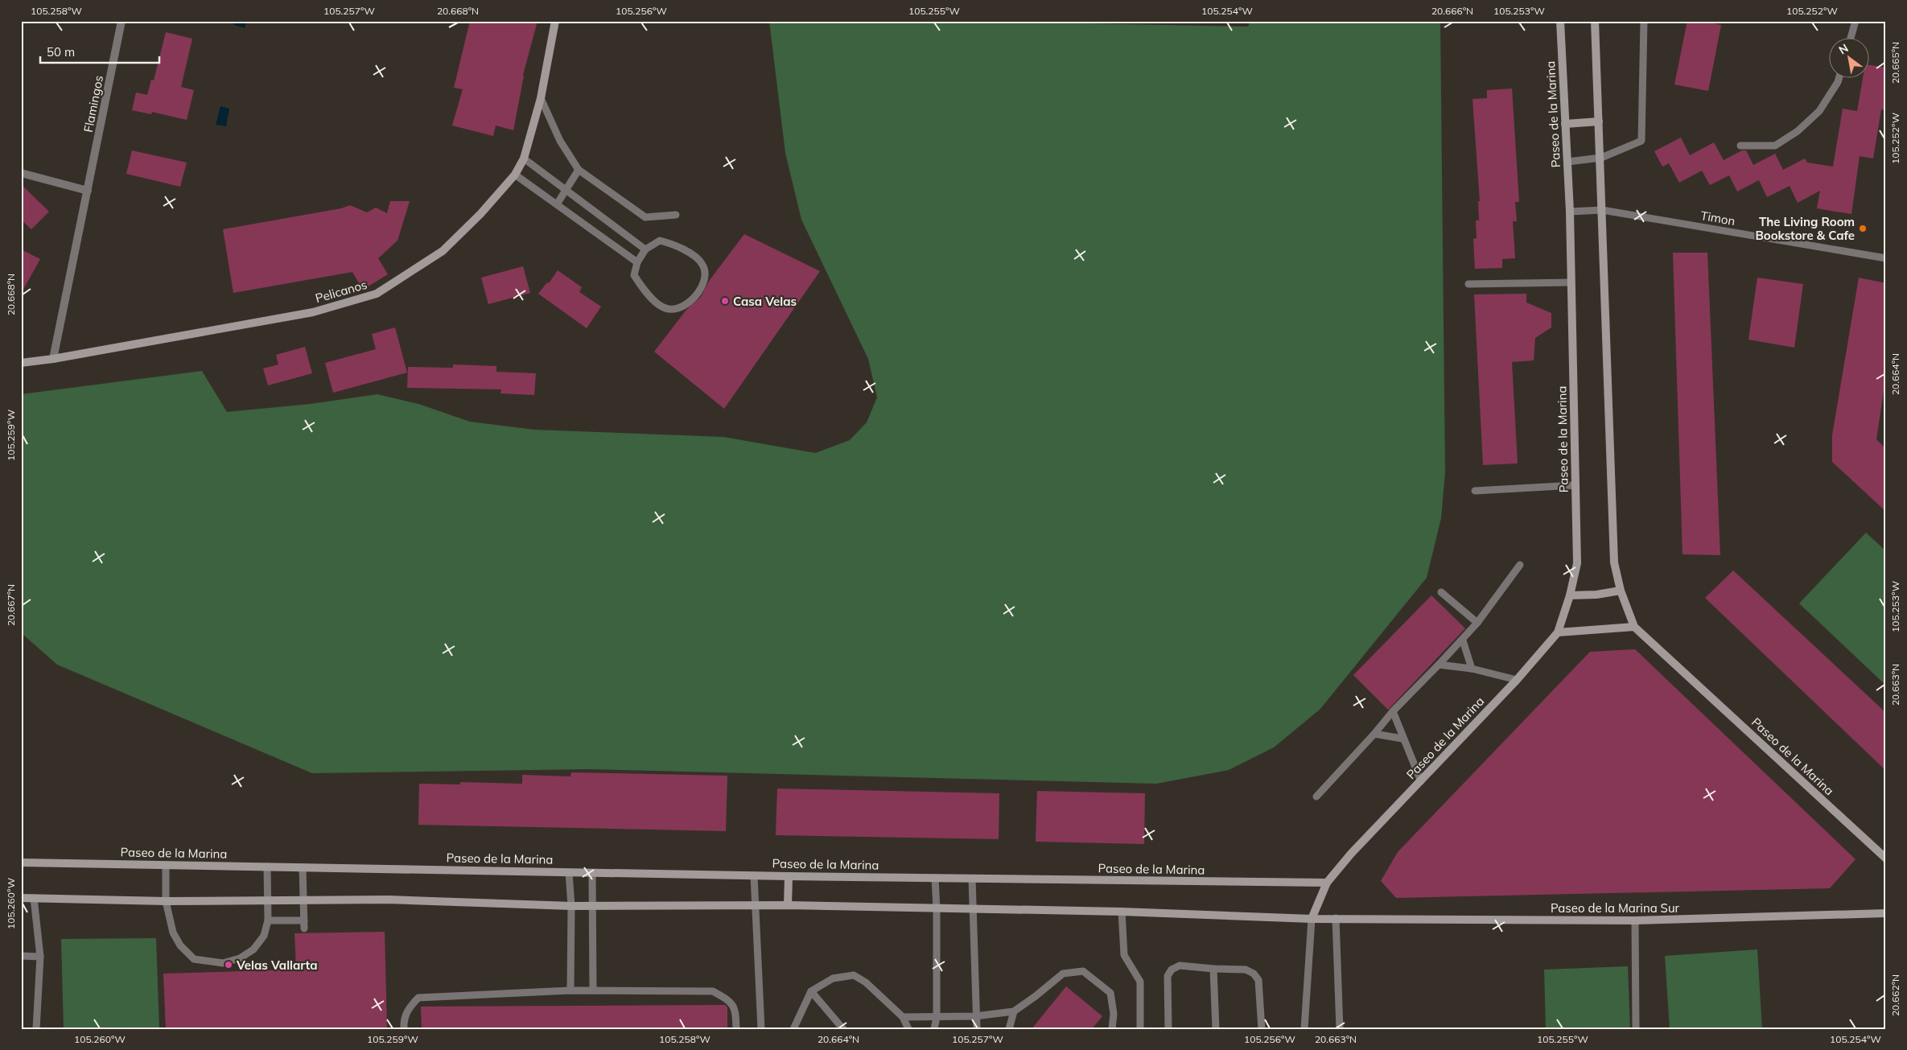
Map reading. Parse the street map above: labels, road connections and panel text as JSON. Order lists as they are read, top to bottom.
{
  "streets": {
    "street": [
      "Flamingos",
      "Paseo de la Marina",
      "Pelicanos",
      "Paseo de la Marina Sur"
    ],
    "lane": ["Timon"]
  },
  "crossings": [
    ["Flamingos", "Pelicanos"],
    ["Paseo de la Marina", "Timon"]
  ],
  "places": ["The Living Room Bookstore & Cafe", "Casa Velas", "Velas Vallarta"],
  "scale_bar": "50 m",
  "north": "top left",
  "coordinates": [
    "105.258°W",
    "105.257°W",
    "20.668°N",
    "105.256°W",
    "105.255°W",
    "105.254°W",
    "20.666°N",
    "105.253°W",
    "105.252°W",
    "20.665°N",
    "20.664°N",
    "105.259°W",
    "20.667°N",
    "20.663°N",
    "105.260°W",
    "20.662°N"
  ]
}
